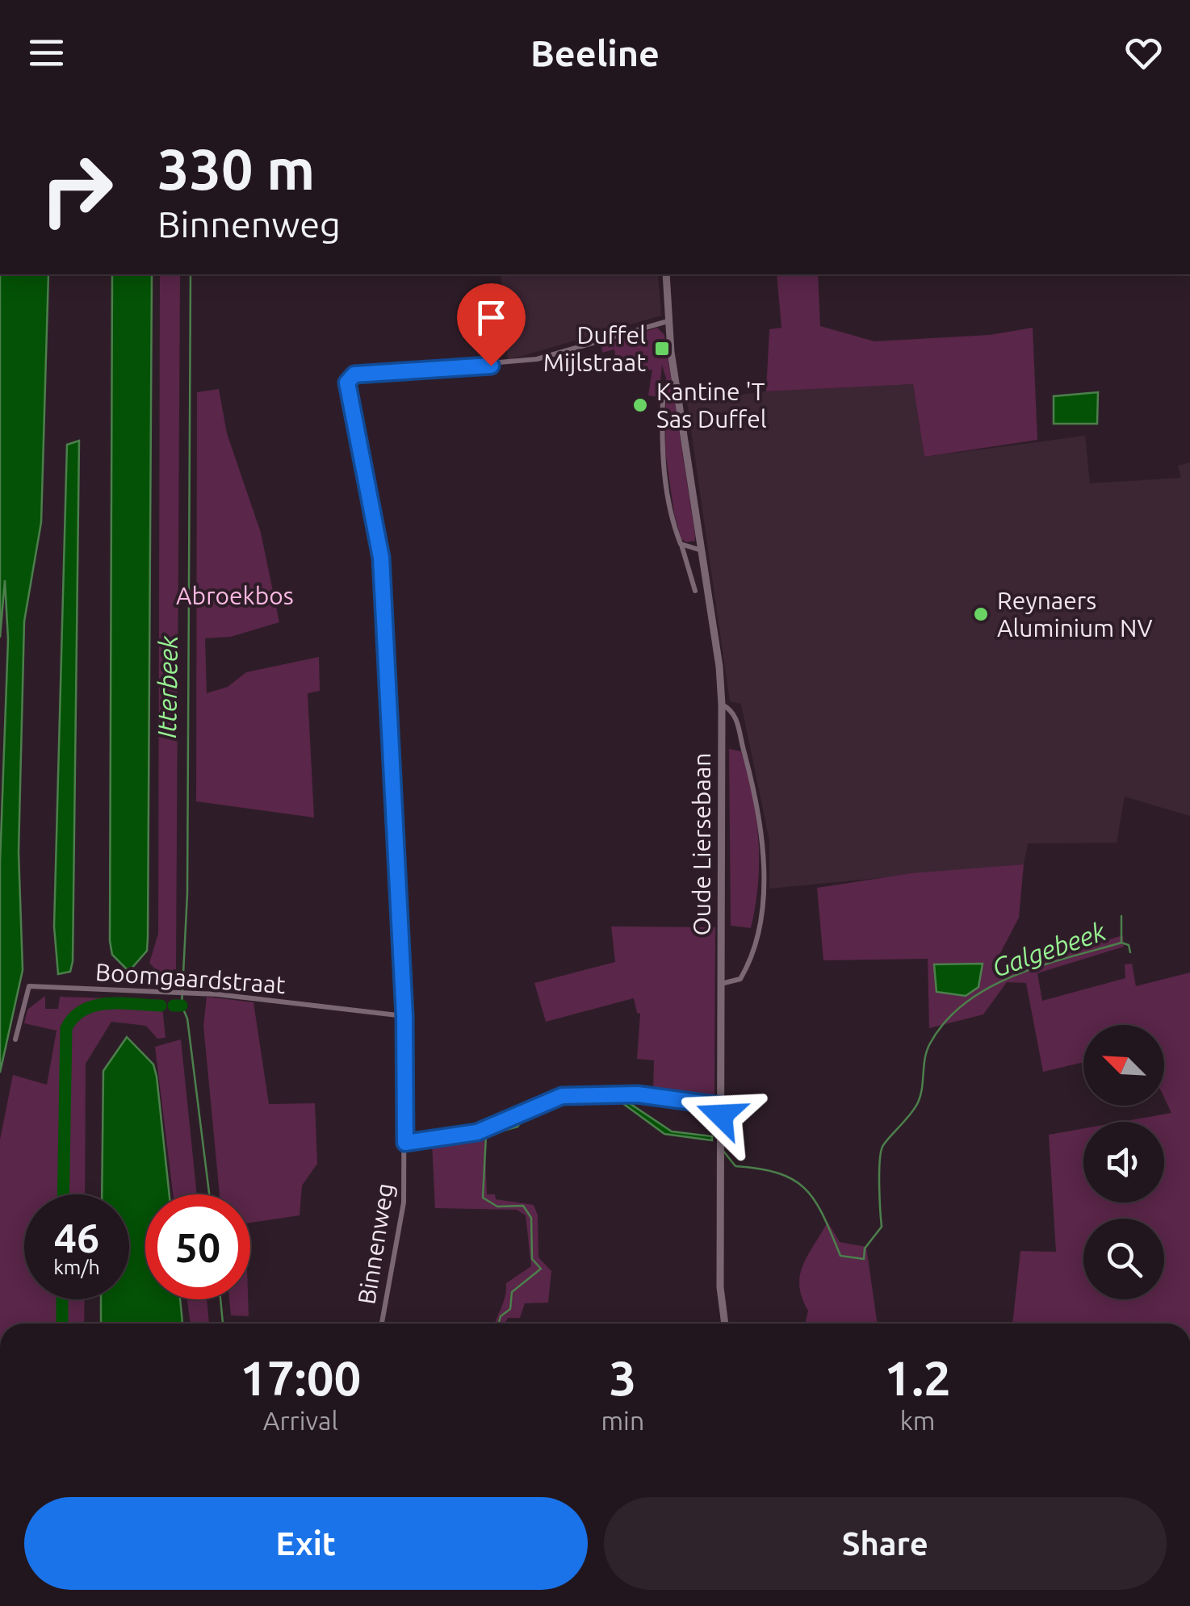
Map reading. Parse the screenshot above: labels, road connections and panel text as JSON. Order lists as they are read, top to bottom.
{
  "streets": {
    "main road": ["Oude Liersebaan"],
    "street": ["Boomgaardstraat", "Binnenweg"]
  },
  "crossings": [
    ["Oude Liersebaan", "Binnenweg"],
    ["Boomgaardstraat", "Binnenweg"]
  ],
  "water": ["Itterbeek", "Galgebeek"],
  "parks": ["Abroekbos"],
  "places": {
    "transit": ["Duffel Mijlstraat"],
    "other": ["Kantine 'T Sas Duffel", "Reynaers Aluminium NV"]
  },
  "north": "top left",
  "page": {
    "header": "Beeline",
    "turn": ["330 m", "Binnenweg"],
    "speed": "46 km/h",
    "limit": "50",
    "eta": [
      "17:00",
      "Arrival",
      "3",
      "min",
      "1.2",
      "km"
    ],
    "buttons": ["Exit", "Share"]
  }
}
